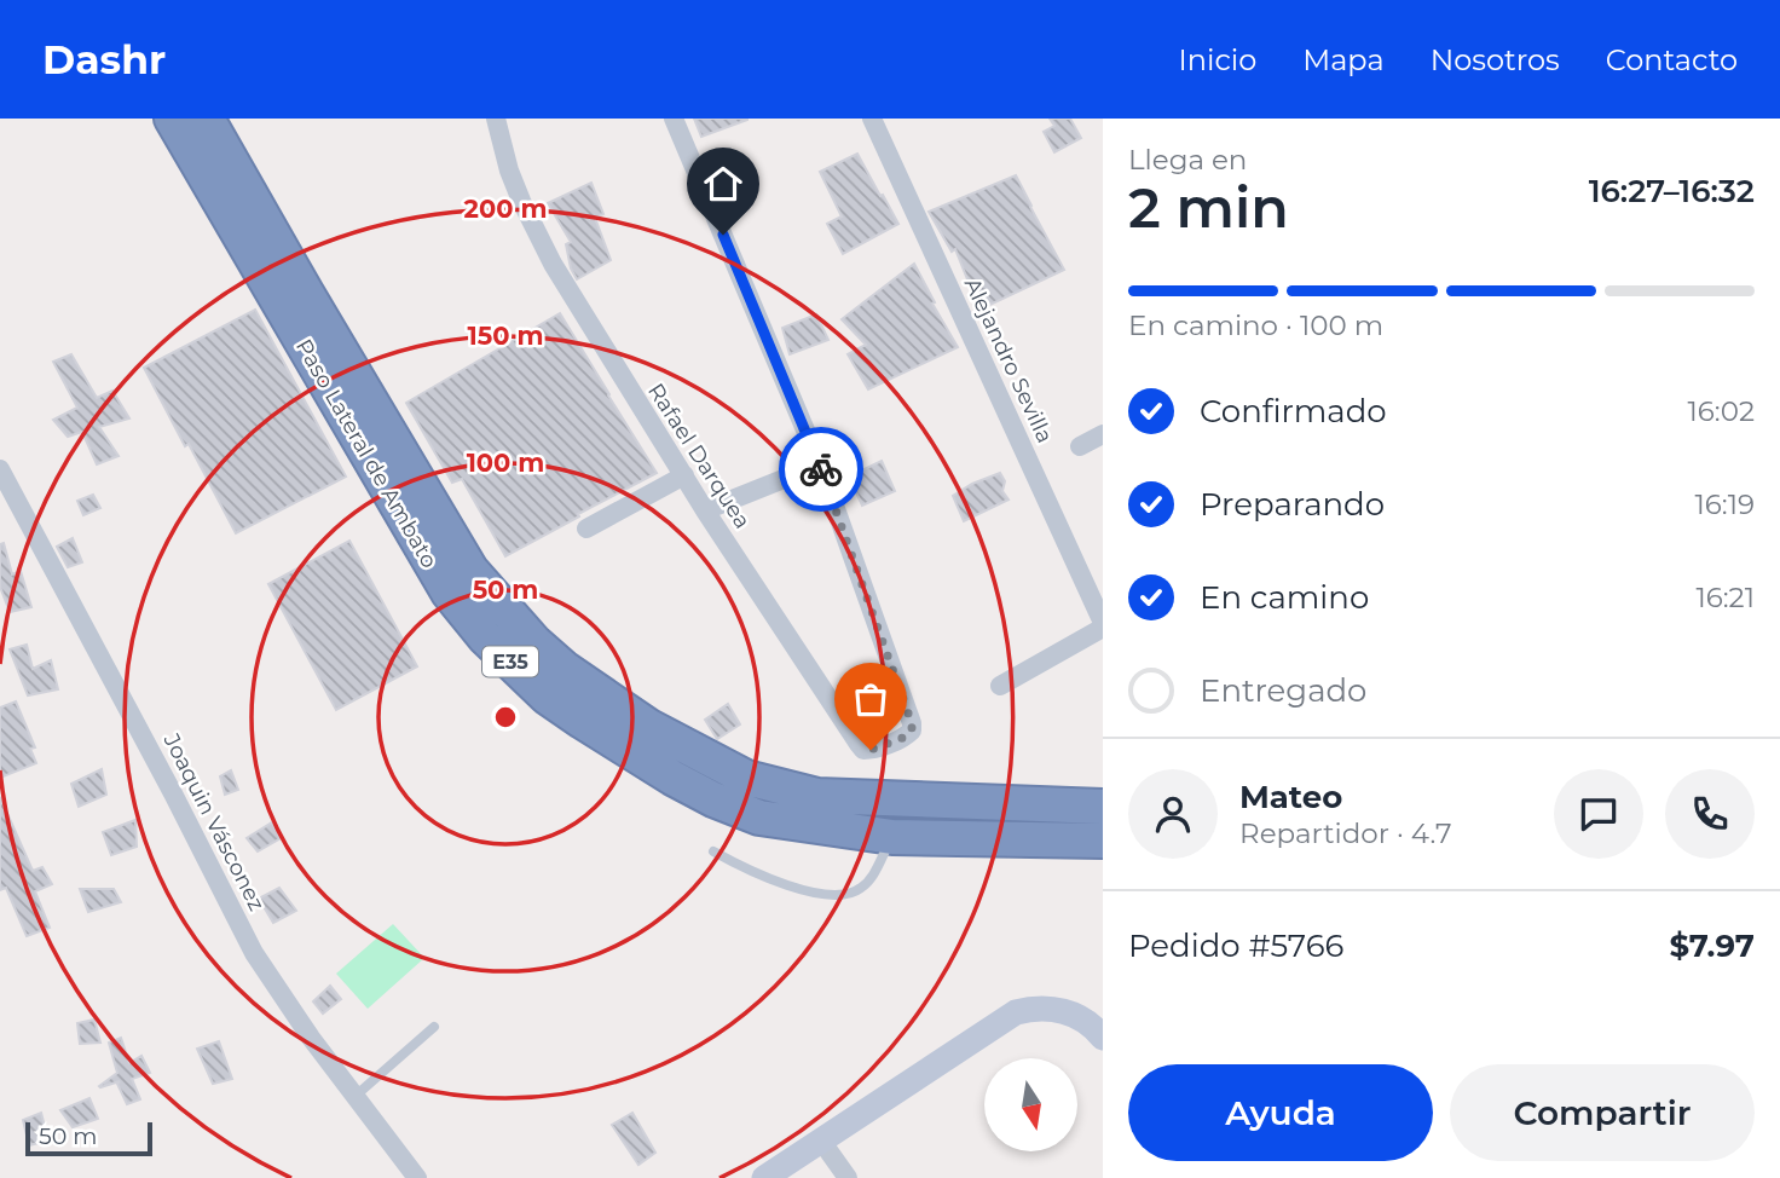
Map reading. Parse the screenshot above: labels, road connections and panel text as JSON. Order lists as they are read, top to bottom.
{
  "streets": {
    "highway": ["Paso Lateral de Ambato", "E35"],
    "street": ["Alejandro Sevilla", "Rafael Darquea", "Joaquin Vásconez"]
  },
  "scale_bar": "50 m",
  "north": "bottom",
  "page": {
    "header": "Dashr",
    "nav": [
      "Inicio",
      "Mapa",
      "Nosotros",
      "Contacto"
    ],
    "heading": ["2 min", "Llega en", "16:27–16:32"],
    "panel": [
      "Mateo",
      "Repartidor · 4.7",
      "Pedido #5766",
      "$7.97"
    ],
    "bar": "En camino · 100 m",
    "list": [
      ["Confirmado", "16:02"],
      ["Preparando", "16:19"],
      ["En camino", "16:21"],
      "Entregado"
    ],
    "buttons": ["Ayuda", "Compartir"],
    "scale": "50 m"
  },
  "rings": [
    "200 m",
    "150 m",
    "100 m",
    "50 m"
  ]
}
